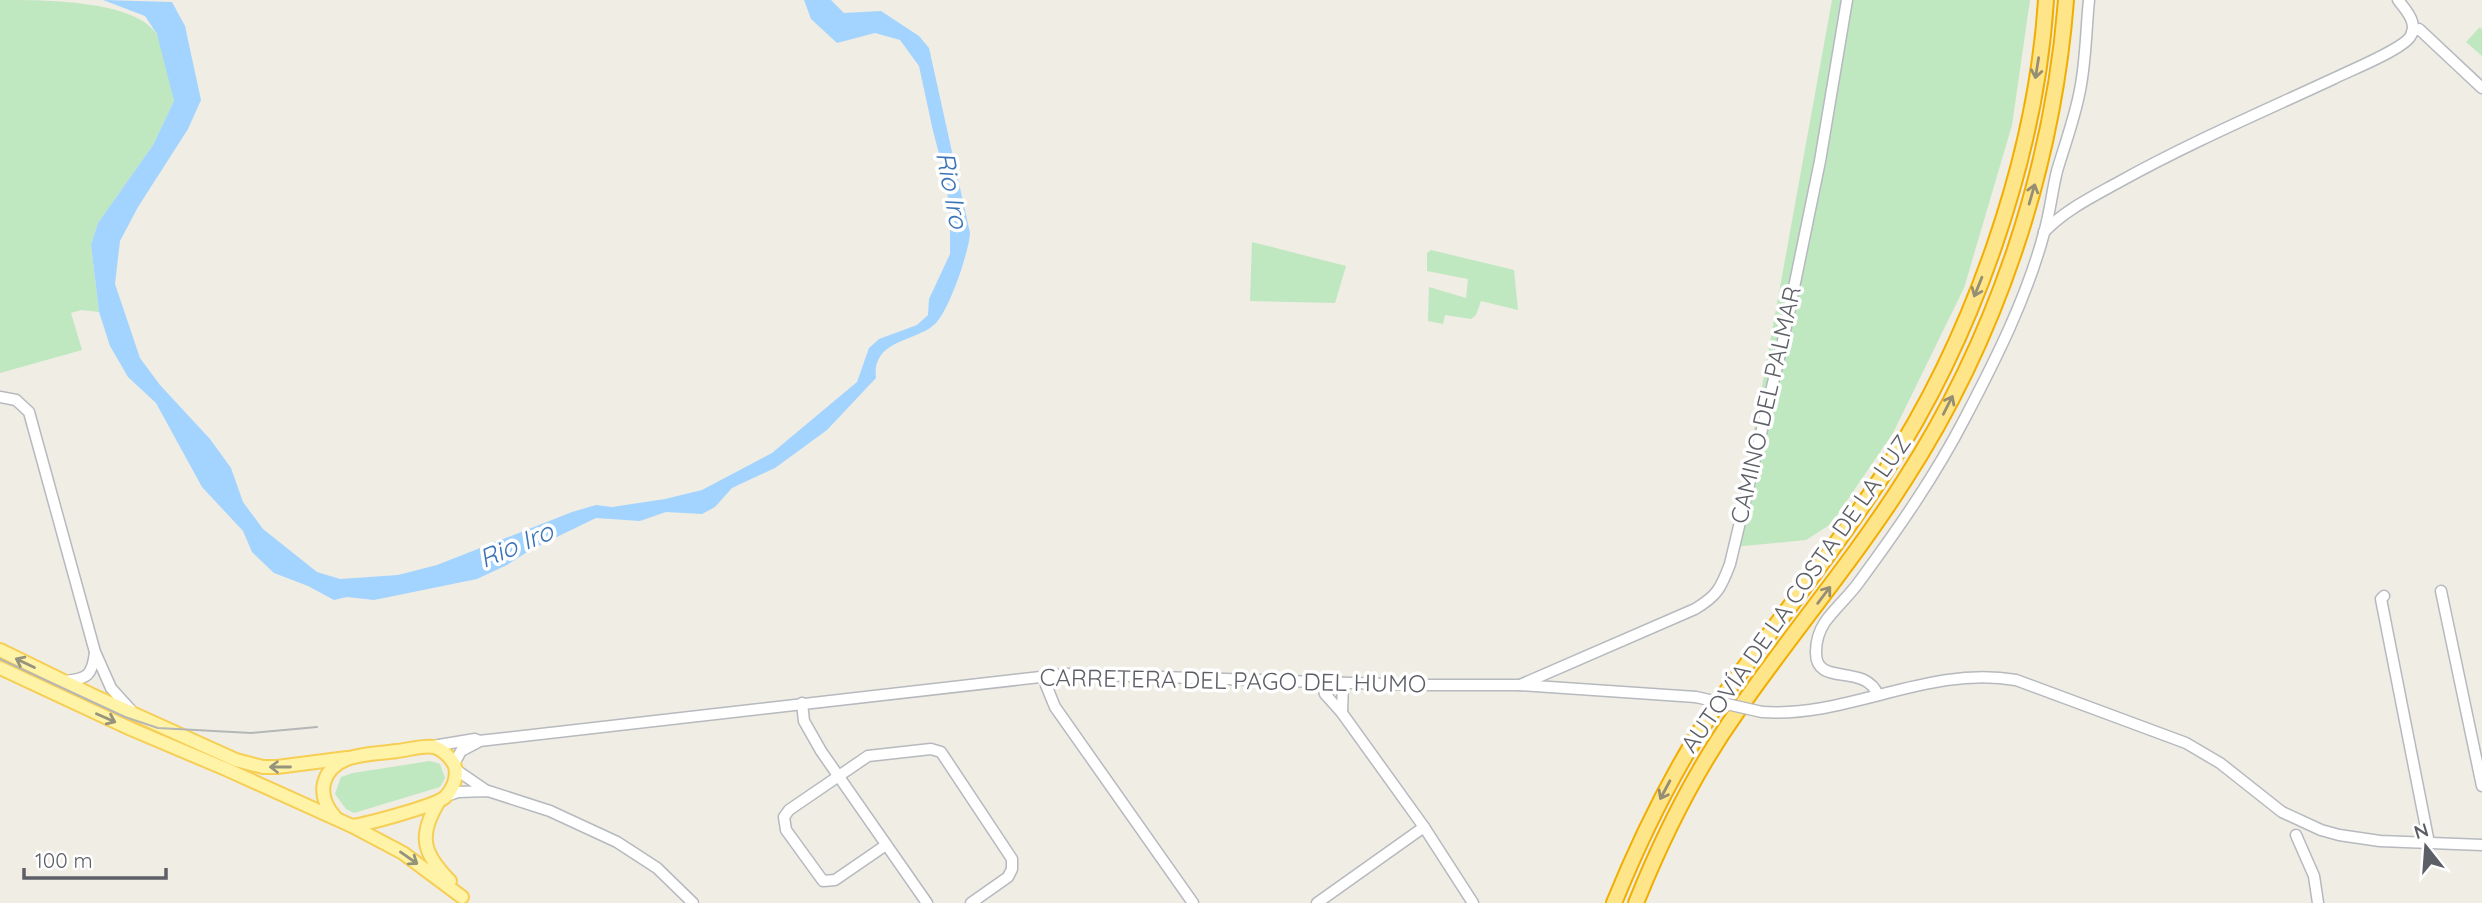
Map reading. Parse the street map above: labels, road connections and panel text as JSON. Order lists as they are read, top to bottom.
{
  "streets": {
    "highway": ["AUTOVÍA DE LA COSTA DE LA LUZ"],
    "street": ["CAMINO DEL PALMAR", "CARRETERA DEL PAGO DEL HUMO"]
  },
  "crossings": [
    ["CAMINO DEL PALMAR", "CARRETERA DEL PAGO DEL HUMO"]
  ],
  "water": ["Rio Iro"],
  "scale_bar": "100 m",
  "north": "top"
}
